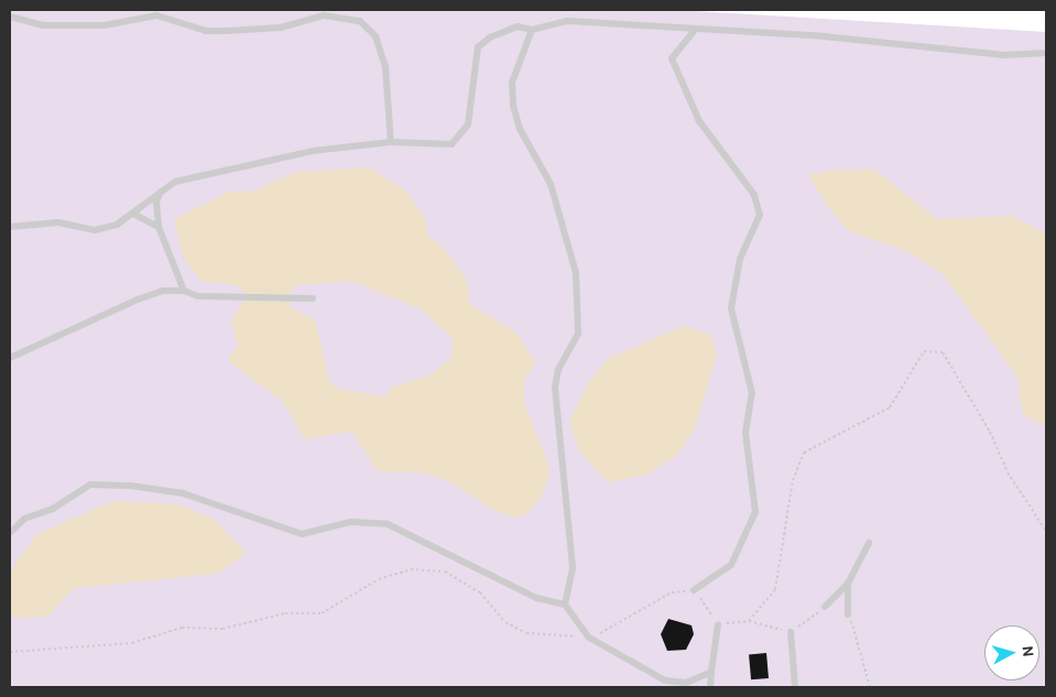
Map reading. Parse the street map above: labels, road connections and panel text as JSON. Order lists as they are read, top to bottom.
{
  "north": "right"
}
